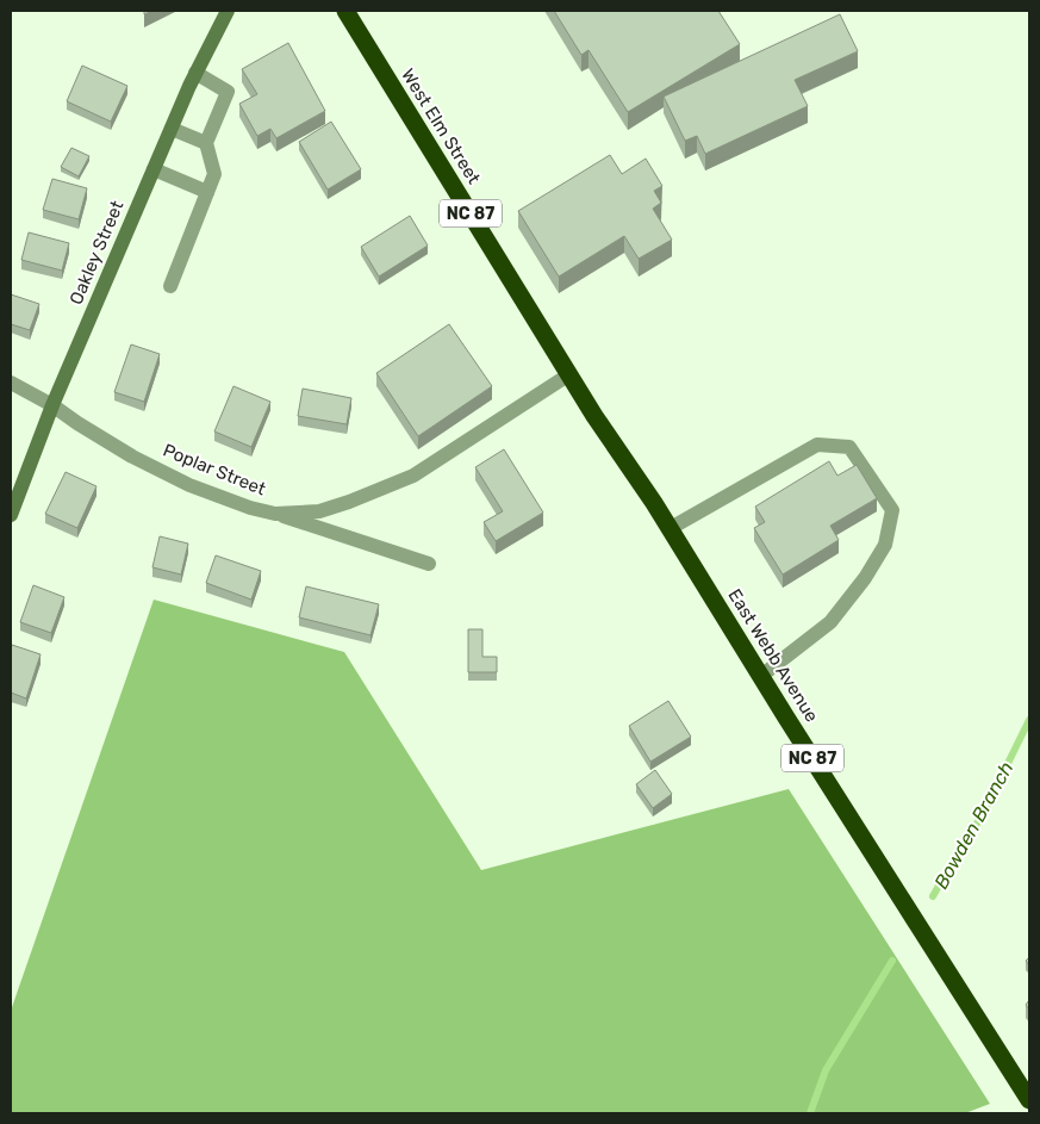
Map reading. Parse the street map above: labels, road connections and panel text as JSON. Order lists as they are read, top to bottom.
{
  "streets": {
    "highway": ["West Elm Street", "NC 87", "East Webb Avenue"],
    "street": ["Oakley Street", "Poplar Street"]
  },
  "crossings": [
    ["West Elm Street", "Poplar Street"],
    ["West Elm Street", "East Webb Avenue"],
    ["Oakley Street", "Poplar Street"]
  ],
  "water": ["Bowden Branch"]
}
